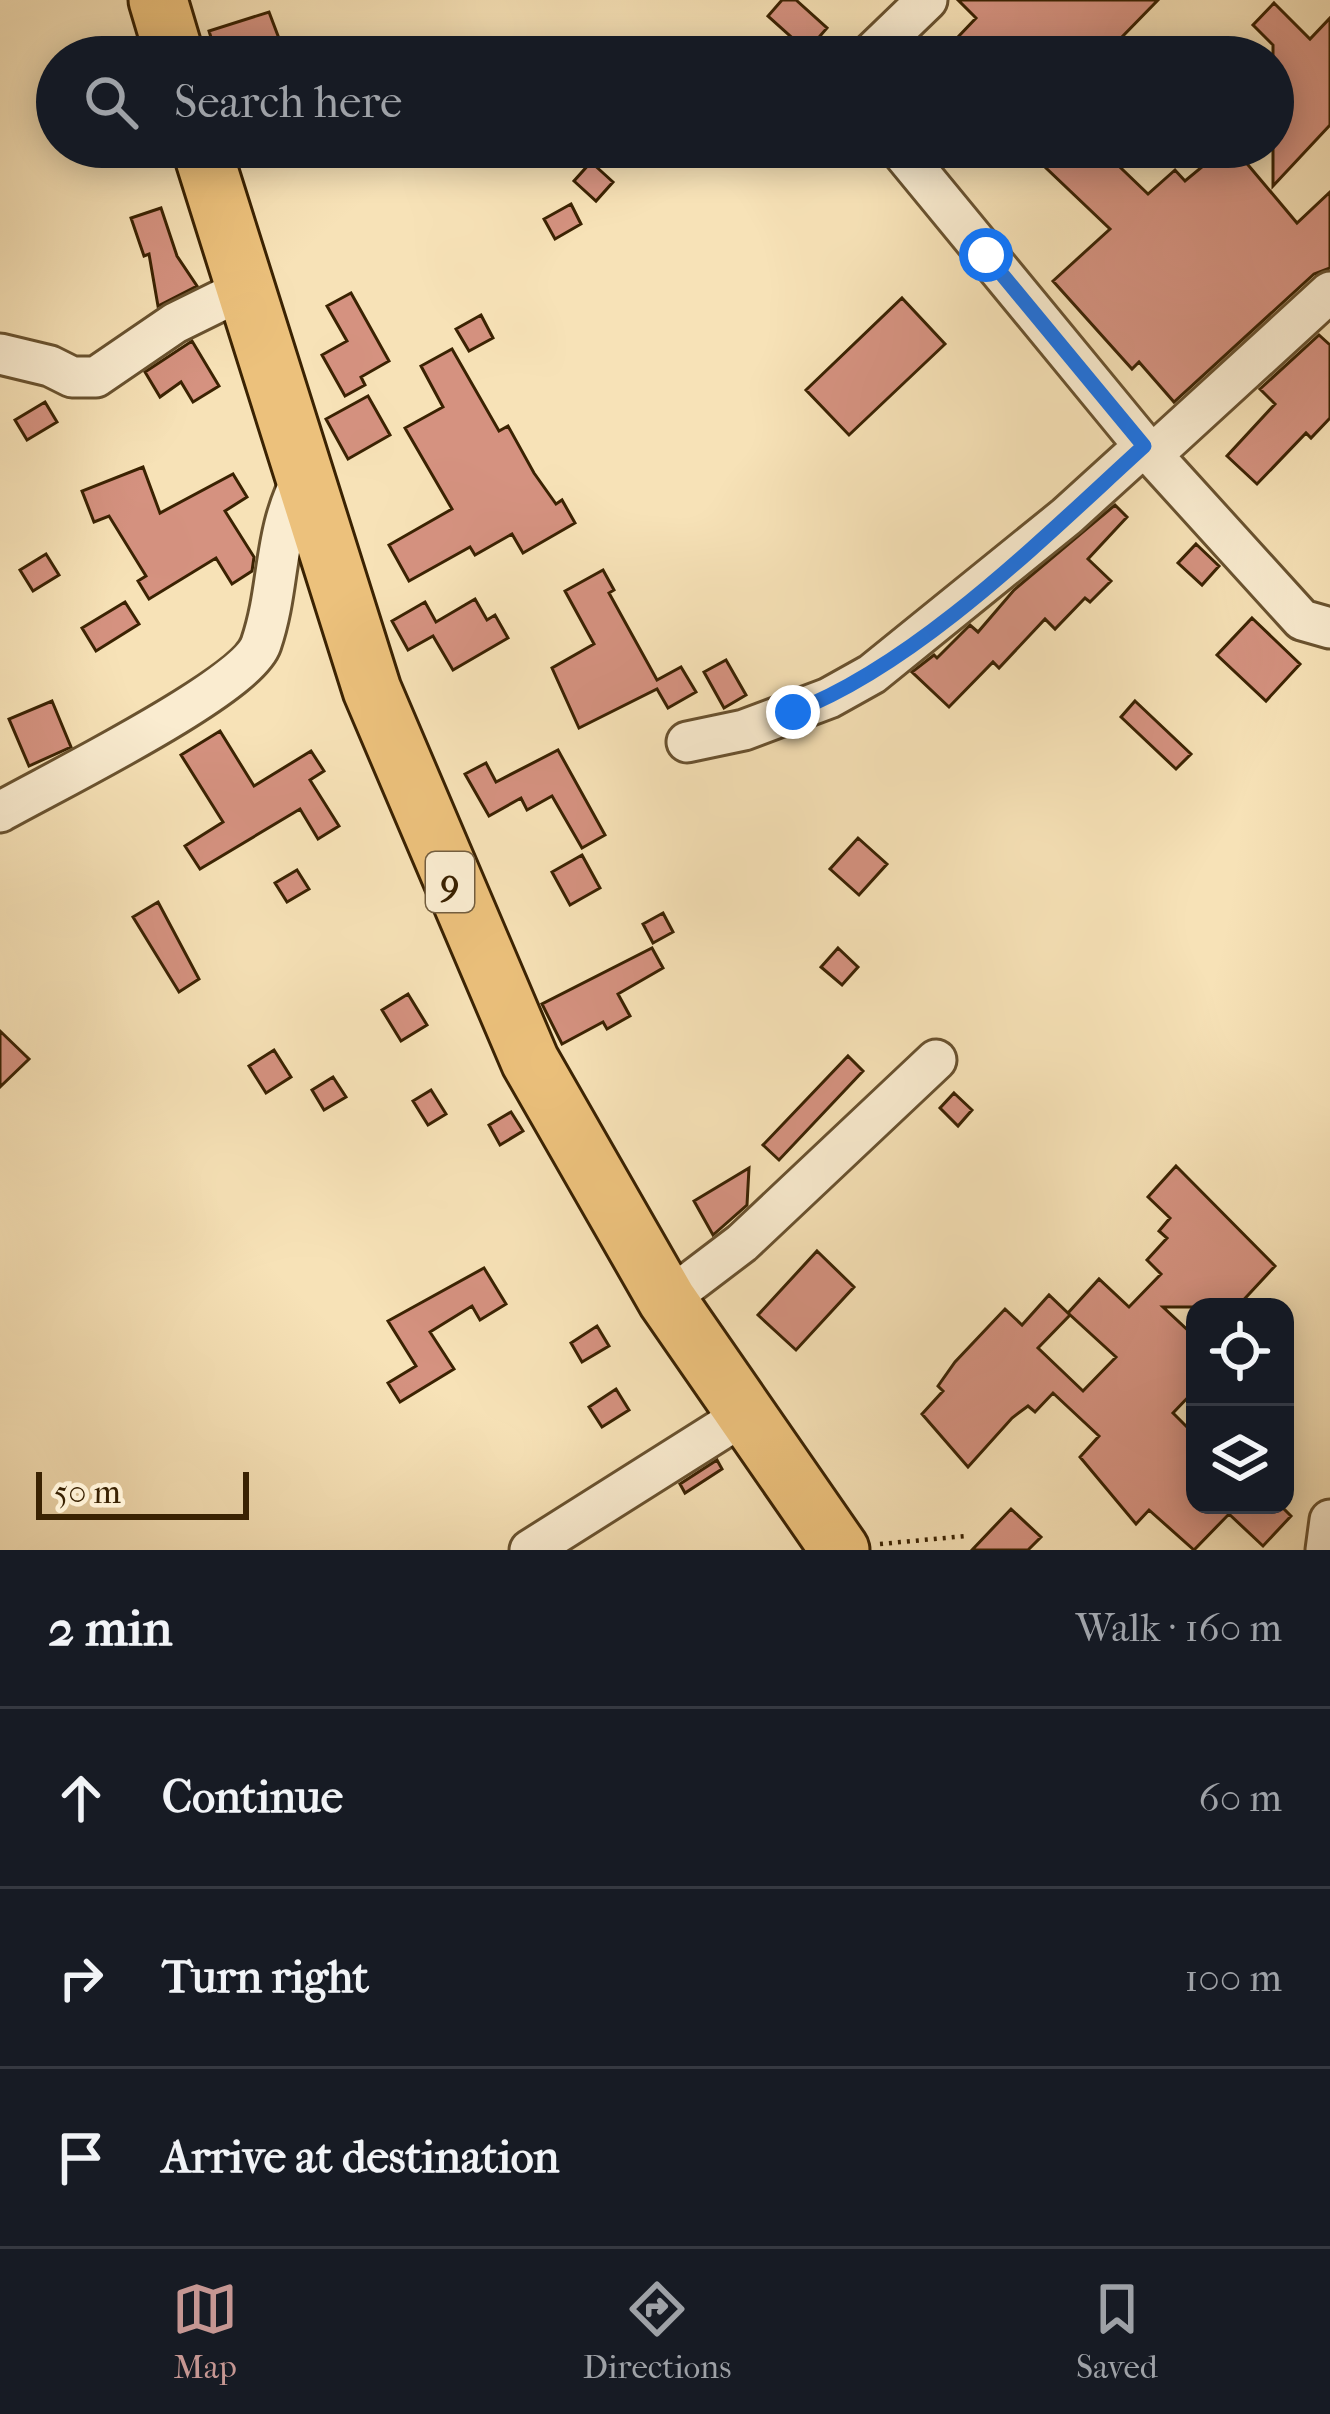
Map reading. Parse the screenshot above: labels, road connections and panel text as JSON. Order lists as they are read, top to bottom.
{
  "streets": {
    "highway": ["9"]
  },
  "scale_bar": "50 m",
  "page": {
    "search": "Search here",
    "scale": "50 m",
    "heading": ["2 min", "Walk · 160 m"],
    "list": [
      ["Continue", "60 m"],
      ["Turn right", "100 m"],
      "Arrive at destination"
    ],
    "nav": ["Map", "Directions", "Saved"]
  }
}
